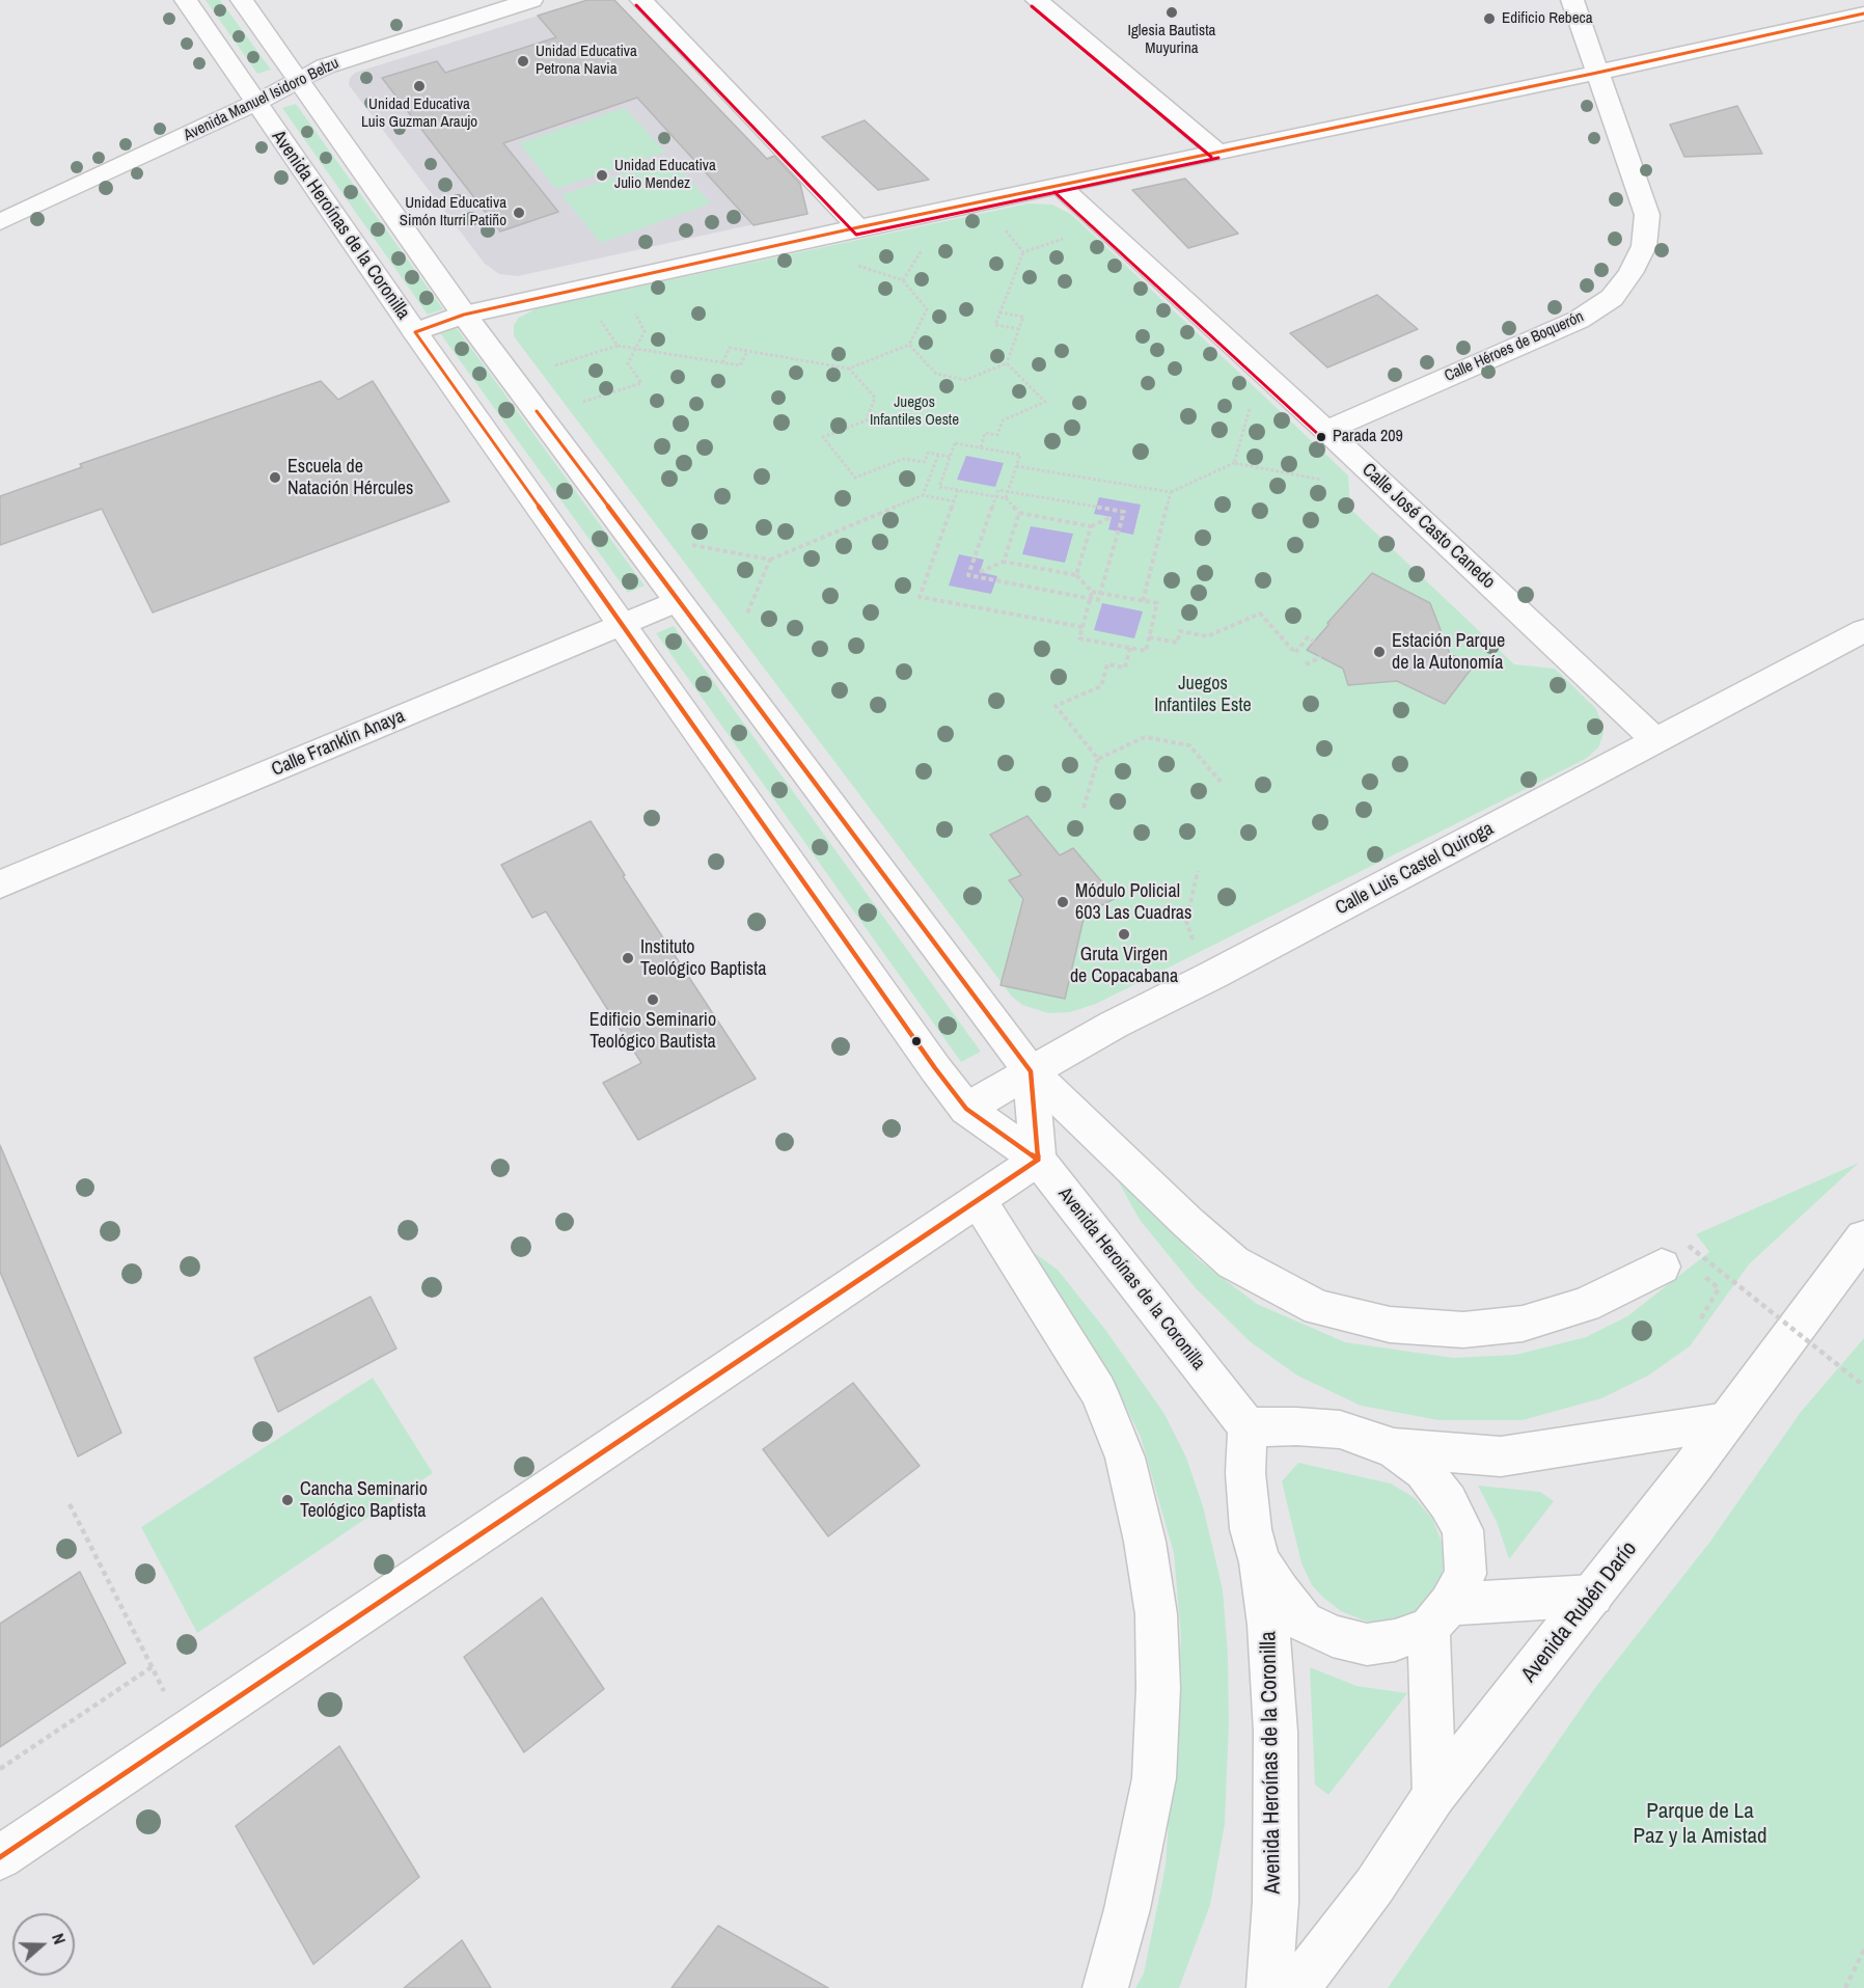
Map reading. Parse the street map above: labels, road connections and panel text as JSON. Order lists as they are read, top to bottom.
{
  "streets": {
    "main road": [
      "Avenida Manuel Isidoro Belzu",
      "Avenida Heroínas de la Coronilla",
      "Calle Héroes de Boquerón",
      "Calle José Casto Canedo",
      "Calle Franklin Anaya",
      "Calle Luis Castel Quiroga",
      "Avenida Rubén Darío"
    ]
  },
  "crossings": [
    ["Avenida Manuel Isidoro Belzu", "Avenida Heroínas de la Coronilla"],
    ["Avenida Heroínas de la Coronilla", "Calle Franklin Anaya"],
    ["Avenida Heroínas de la Coronilla", "Calle Luis Castel Quiroga"],
    ["Calle Héroes de Boquerón", "Calle José Casto Canedo"],
    ["Calle José Casto Canedo", "Calle Luis Castel Quiroga"]
  ],
  "parks": ["Juegos Infantiles Oeste", "Juegos Infantiles Este", "Parque de La Paz y la Amistad"],
  "places": [
    "Iglesia Bautista Muyurina",
    "Edificio Rebeca",
    "Unidad Educativa Petrona Navia",
    "Unidad Educativa Luis Guzman Araujo",
    "Unidad Educativa Julio Mendez",
    "Unidad Educativa Simón Iturri Patiño",
    "Parada 209",
    "Escuela de Natación Hércules",
    "Estación Parque de la Autonomía",
    "Módulo Policial 603 Las Cuadras",
    "Gruta Virgen de Copacabana",
    "Instituto Teológico Baptista",
    "Edificio Seminario Teológico Bautista",
    "Cancha Seminario Teológico Baptista"
  ],
  "north": "right"
}
